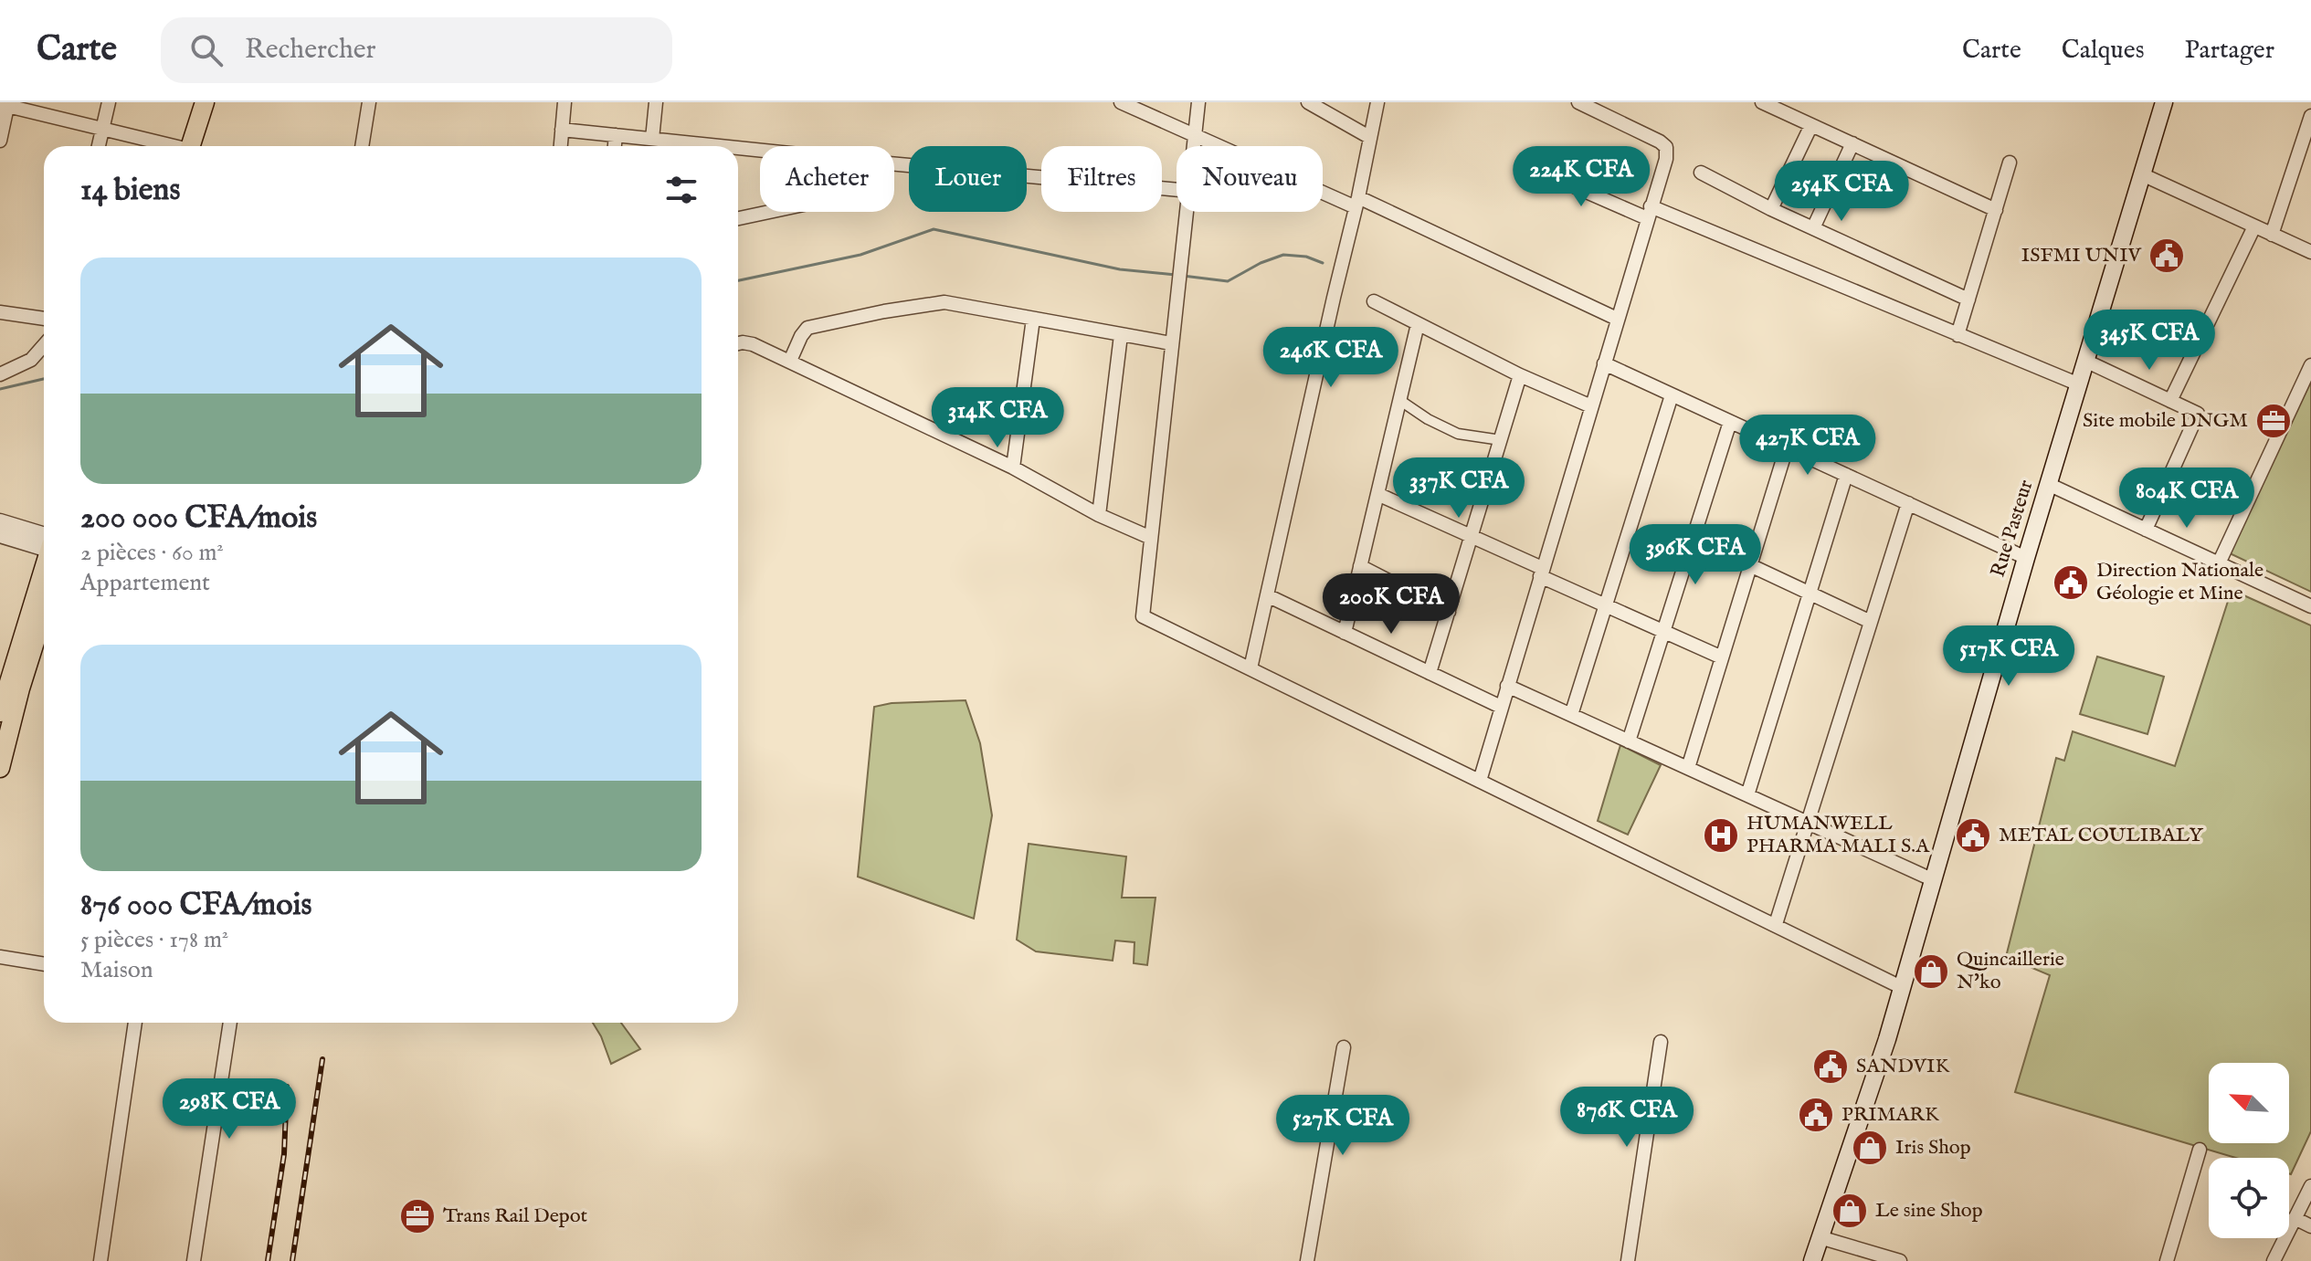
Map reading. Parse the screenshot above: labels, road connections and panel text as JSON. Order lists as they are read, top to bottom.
{
  "streets": {
    "main road": ["Rue Pasteur"]
  },
  "places": {
    "public building": [
      "ISFMI UNIV",
      "Direction Nationale Géologie et Mine",
      "METAL COULIBALY",
      "SANDVIK",
      "PRIMARK"
    ],
    "office": ["Site mobile DNGM", "Trans Rail Depot"],
    "hospital": ["HUMANWELL PHARMA MALI S.A"],
    "shop": ["Quincaillerie N'ko", "Iris Shop", "Le sine Shop"]
  },
  "north": "top left",
  "page": {
    "header": "Carte",
    "search": "Rechercher",
    "nav": ["Carte", "Calques", "Partager"],
    "price": [
      "224K CFA",
      "254K CFA",
      "345K CFA",
      "246K CFA",
      "314K CFA",
      "427K CFA",
      "337K CFA",
      "804K CFA",
      "396K CFA",
      "200K CFA",
      "517K CFA",
      "298K CFA",
      "876K CFA",
      "527K CFA"
    ],
    "chip": [
      "Acheter",
      "Louer",
      "Filtres",
      "Nouveau"
    ],
    "heading": "14 biens",
    "list": [
      {
        "name": "200 000 CFA/mois",
        "note": "2 pièces · 60 m² · Appartement"
      },
      {
        "name": "876 000 CFA/mois",
        "note": "5 pièces · 178 m² · Maison"
      }
    ]
  }
}
